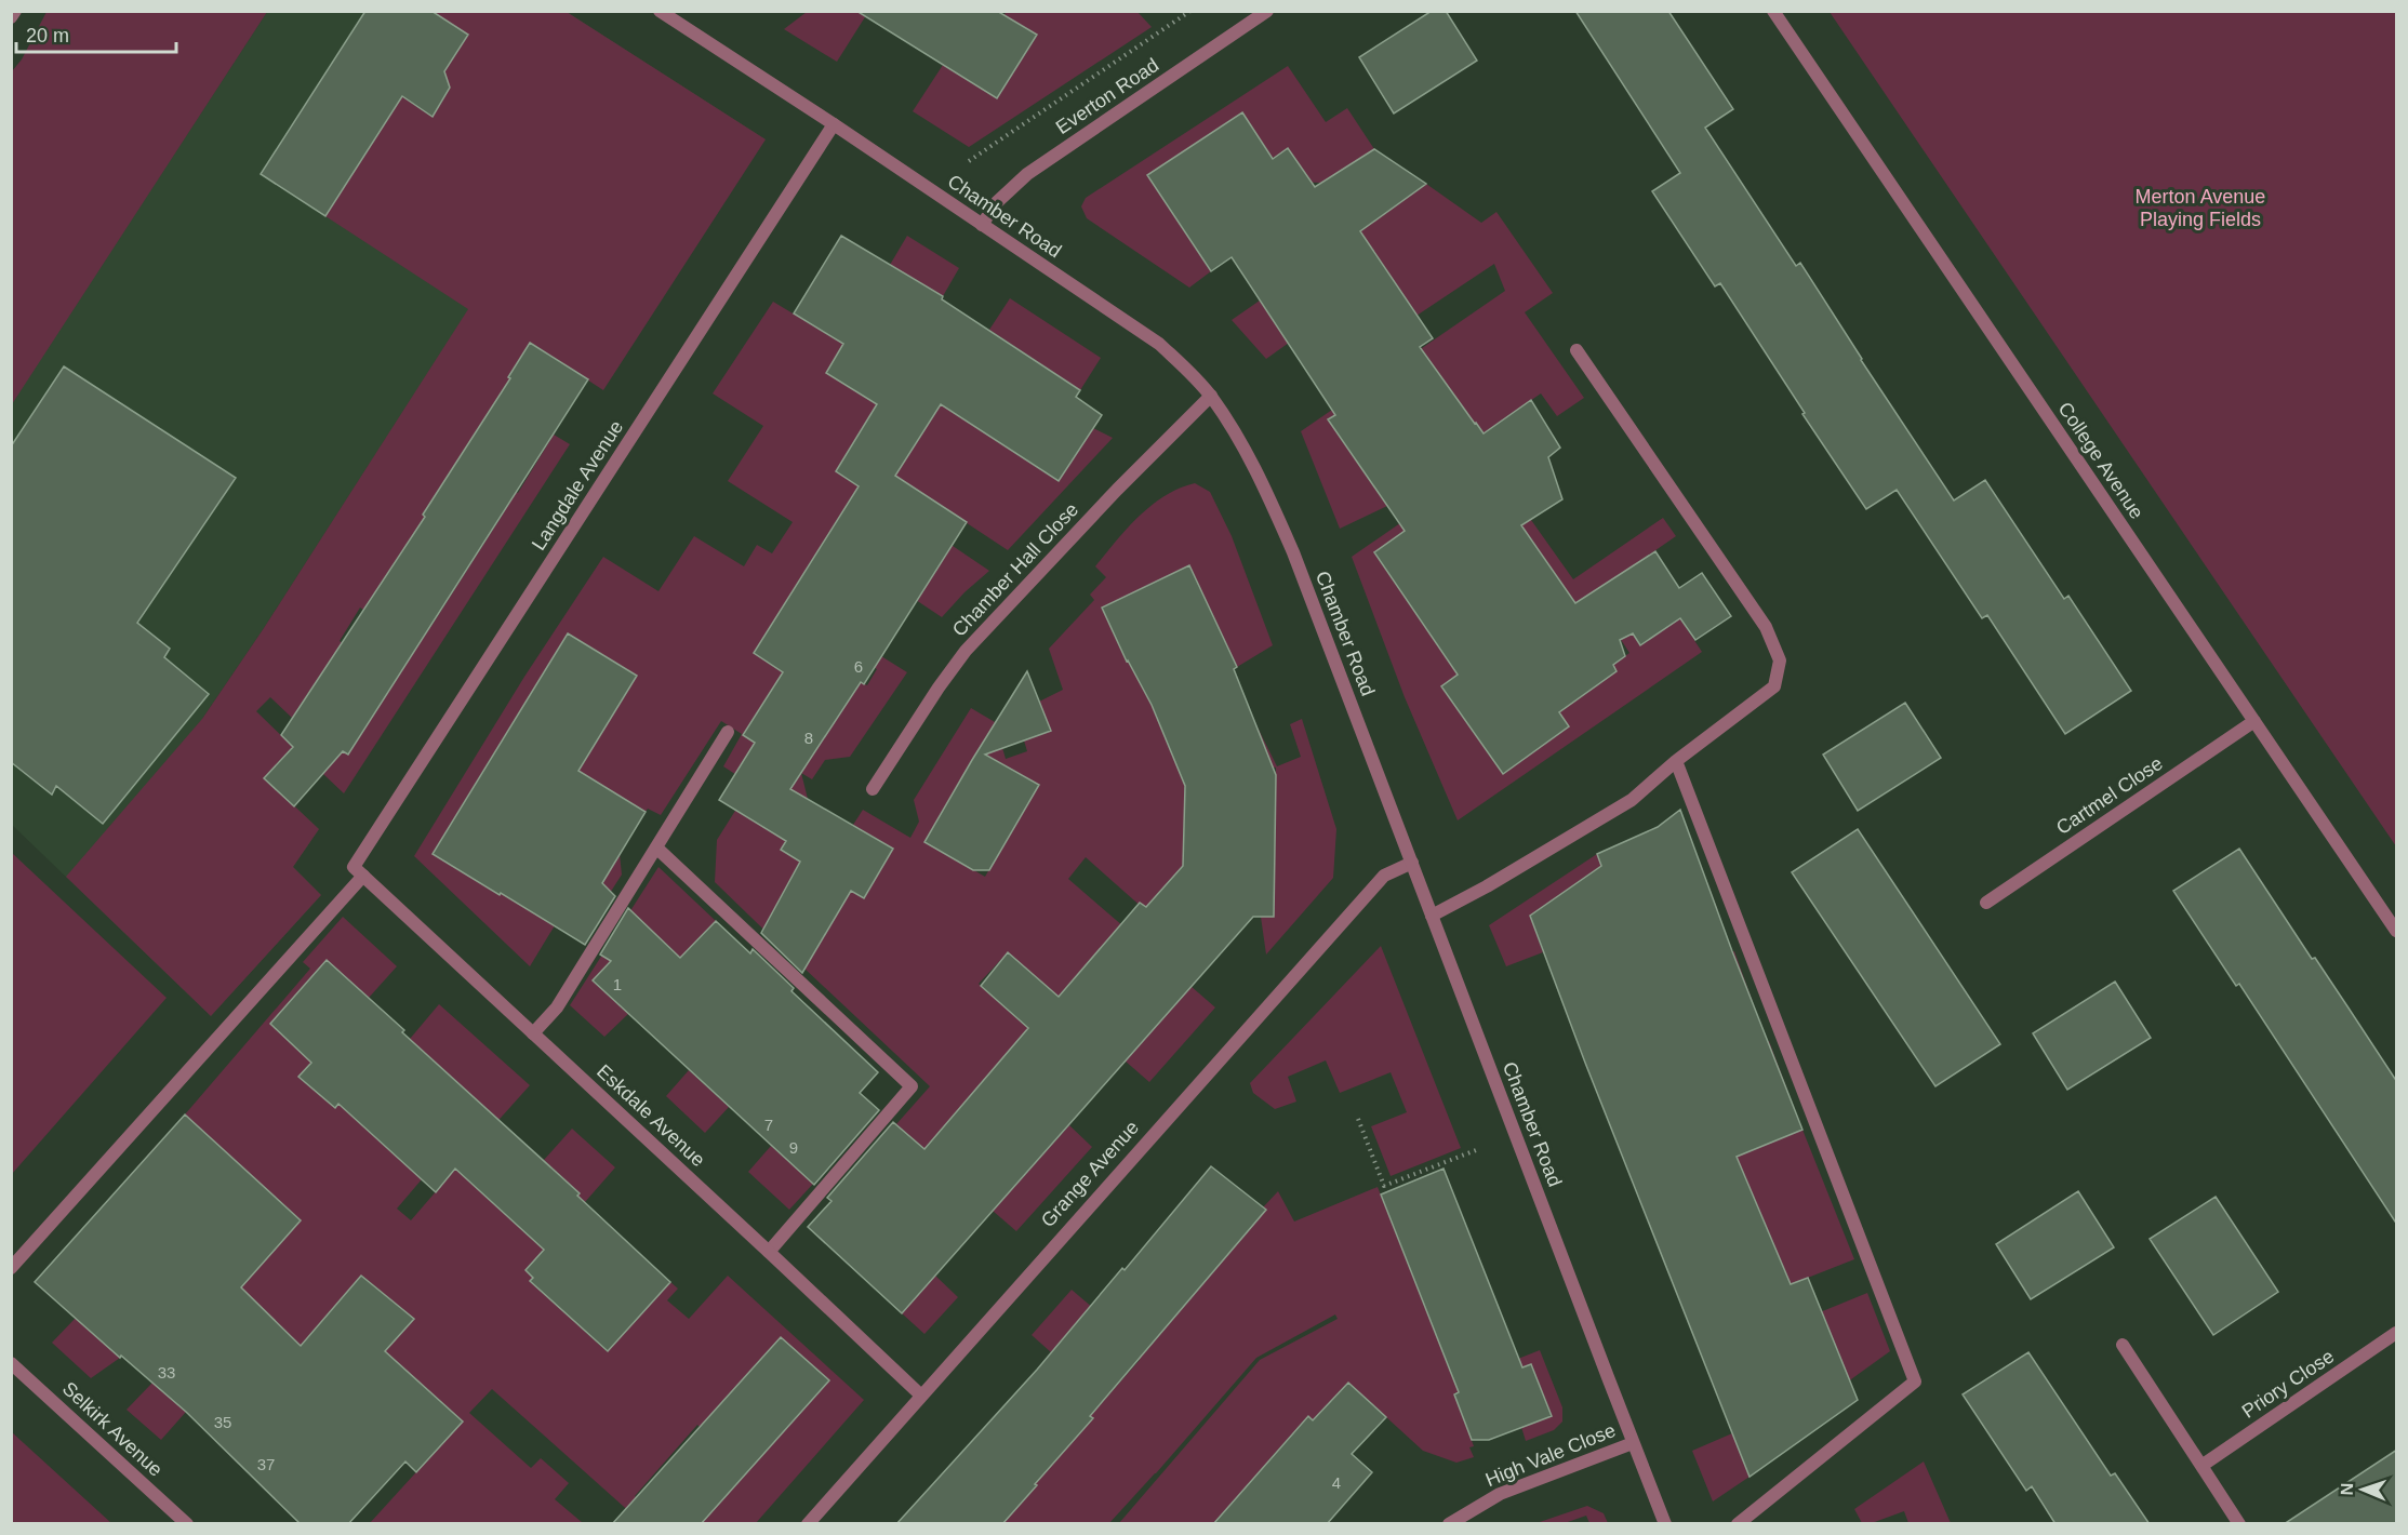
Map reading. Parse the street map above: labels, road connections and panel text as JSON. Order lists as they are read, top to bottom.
{
  "streets": {
    "street": [
      "Everton Road",
      "Chamber Road",
      "College Avenue",
      "Langdale Avenue",
      "Chamber Hall Close",
      "Cartmel Close",
      "Eskdale Avenue",
      "Grange Avenue",
      "Priory Close",
      "Selkirk Avenue",
      "High Vale Close"
    ]
  },
  "crossings": [
    ["Everton Road", "Chamber Road"],
    ["Chamber Road", "Langdale Avenue"],
    ["Chamber Road", "Chamber Hall Close"],
    ["Chamber Road", "Grange Avenue"],
    ["Chamber Road", "High Vale Close"],
    ["College Avenue", "Cartmel Close"],
    ["Langdale Avenue", "Eskdale Avenue"],
    ["Eskdale Avenue", "Grange Avenue"]
  ],
  "parks": ["Merton Avenue Playing Fields"],
  "house_numbers": [
    "6",
    "8",
    "1",
    "7",
    "9",
    "33",
    "35",
    "37",
    "4"
  ],
  "scale_bar": "20 m",
  "north": "left"
}
